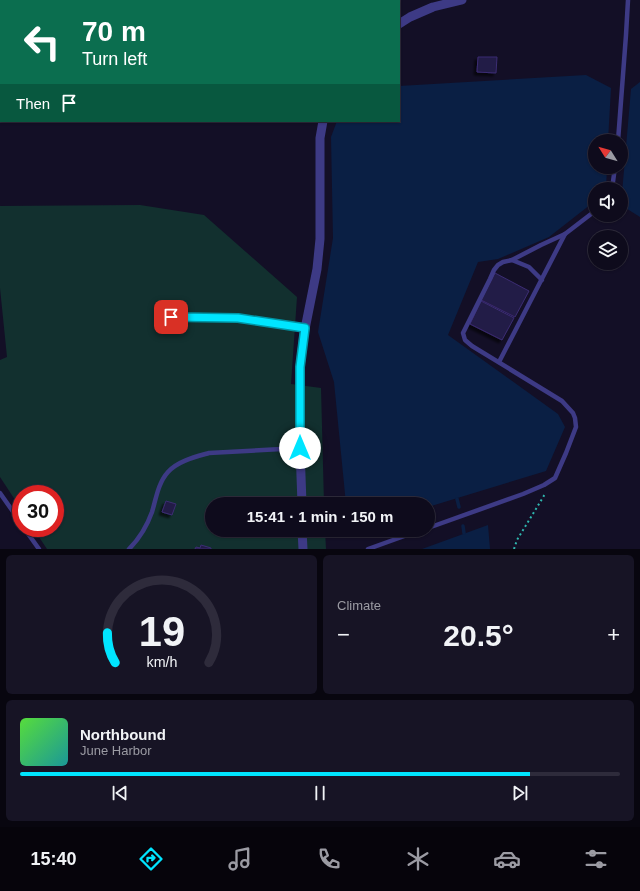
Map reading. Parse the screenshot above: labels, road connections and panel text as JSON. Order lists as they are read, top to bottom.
{
  "north": "top left",
  "page": {
    "turn": ["70 m", "Turn left"],
    "then": "Then",
    "limit": "30",
    "trip": "15:41 · 1 min · 150 m",
    "tile": "Climate",
    "heat": ["−", "20.5°", "+"],
    "song": ["Northbound", "June Harbor"],
    "tabs": "15:40",
    "gauge": ["19", "km/h"]
  }
}
